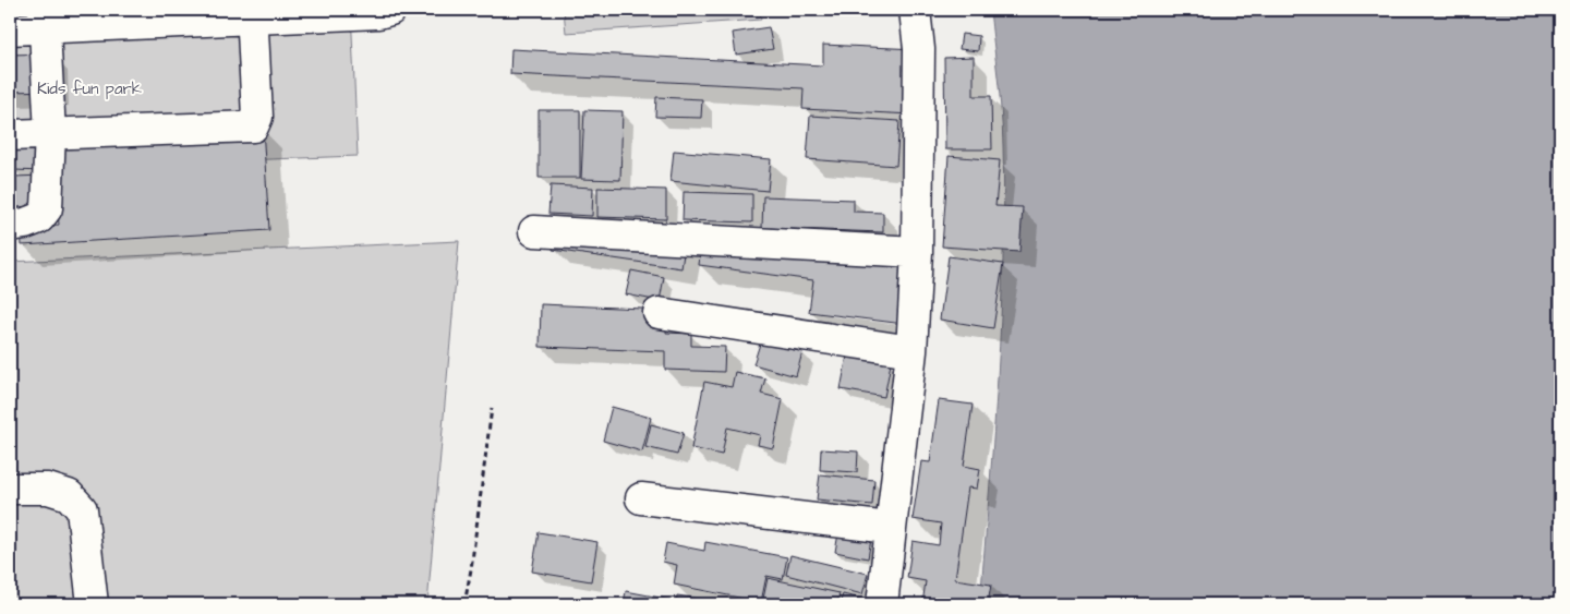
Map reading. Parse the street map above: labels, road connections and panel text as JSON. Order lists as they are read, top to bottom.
{
  "parks": ["Kids fun park"]
}
